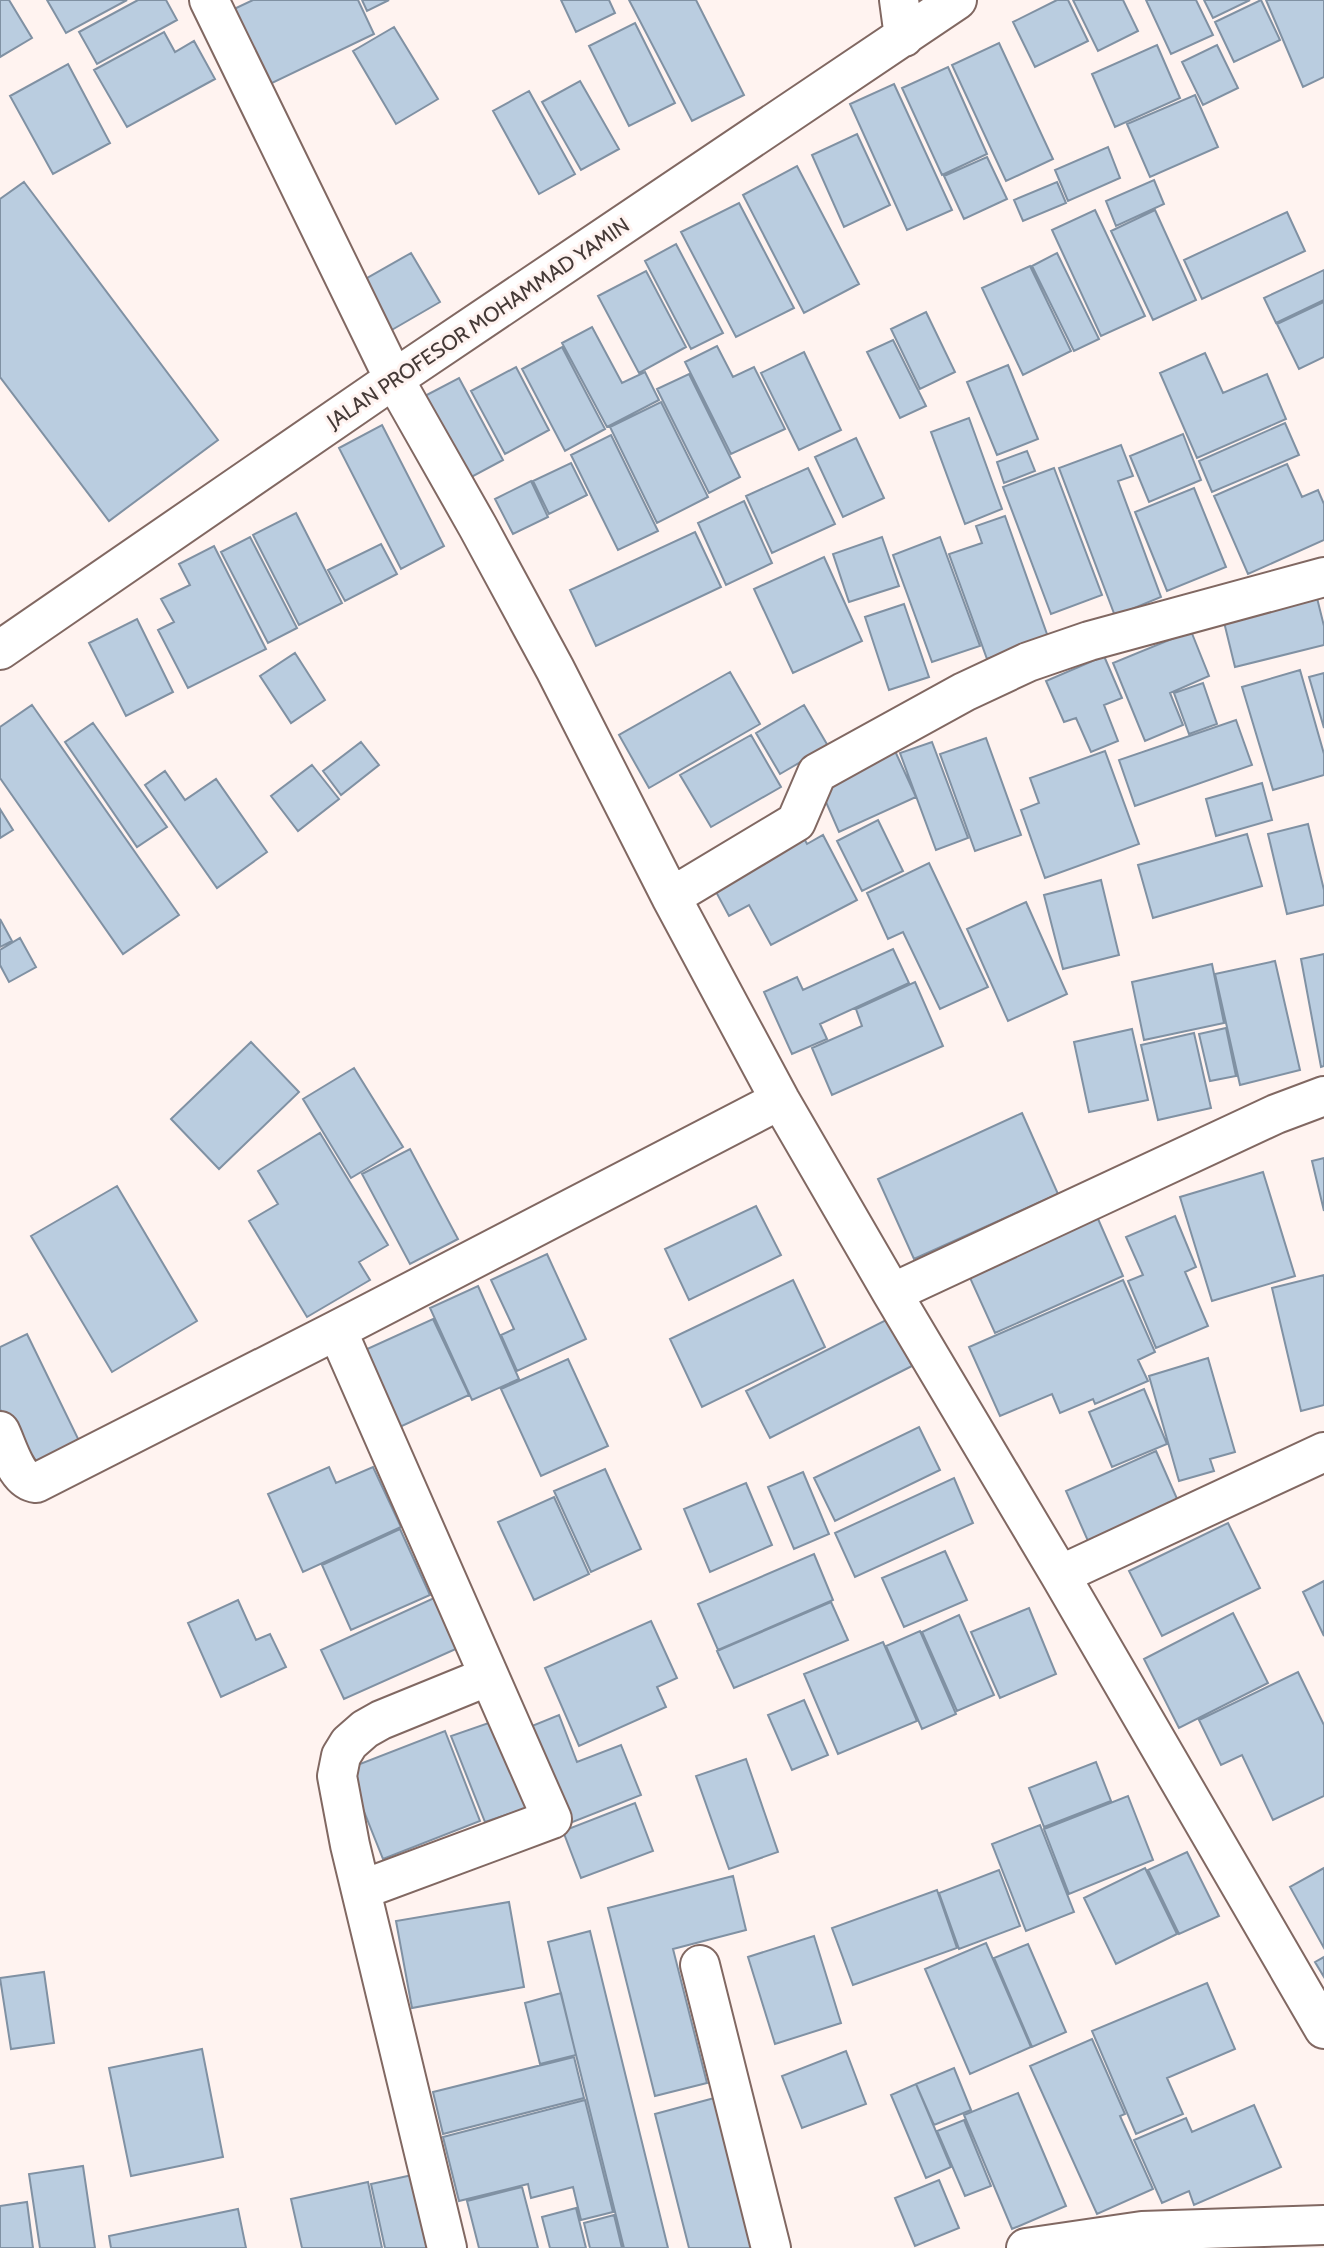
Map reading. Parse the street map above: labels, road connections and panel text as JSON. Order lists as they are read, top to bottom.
{
  "streets": {
    "street": ["JALAN PROFESOR MOHAMMAD YAMIN"]
  }
}
